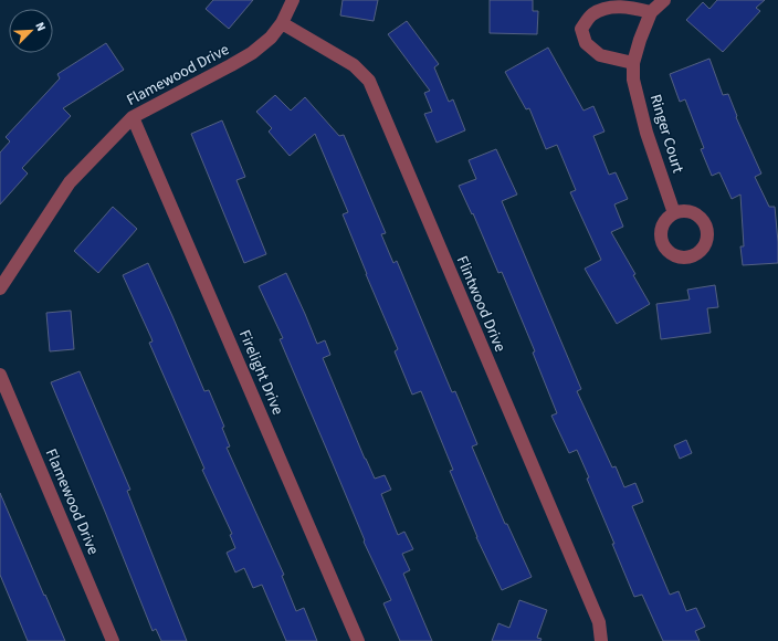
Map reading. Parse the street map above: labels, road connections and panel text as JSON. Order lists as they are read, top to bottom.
{
  "streets": {
    "street": [
      "Flamewood Drive",
      "Ringer Court",
      "Flintwood Drive",
      "Firelight Drive"
    ]
  },
  "crossings": [
    ["Flamewood Drive", "Flintwood Drive"],
    ["Flamewood Drive", "Firelight Drive"]
  ],
  "north": "top right"
}
